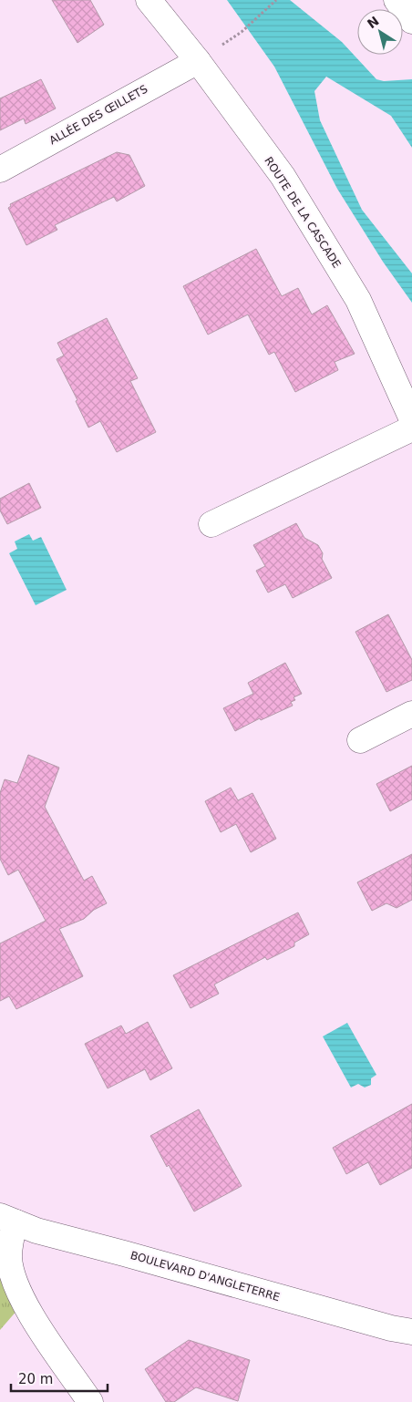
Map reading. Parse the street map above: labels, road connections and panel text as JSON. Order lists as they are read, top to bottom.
{
  "streets": {
    "street": ["ALLÉE DES ŒILLETS", "ROUTE DE LA CASCADE", "BOULEVARD D'ANGLETERRE"]
  },
  "crossings": [
    ["ALLÉE DES ŒILLETS", "ROUTE DE LA CASCADE"]
  ],
  "scale_bar": "20 m",
  "north": "top left"
}
